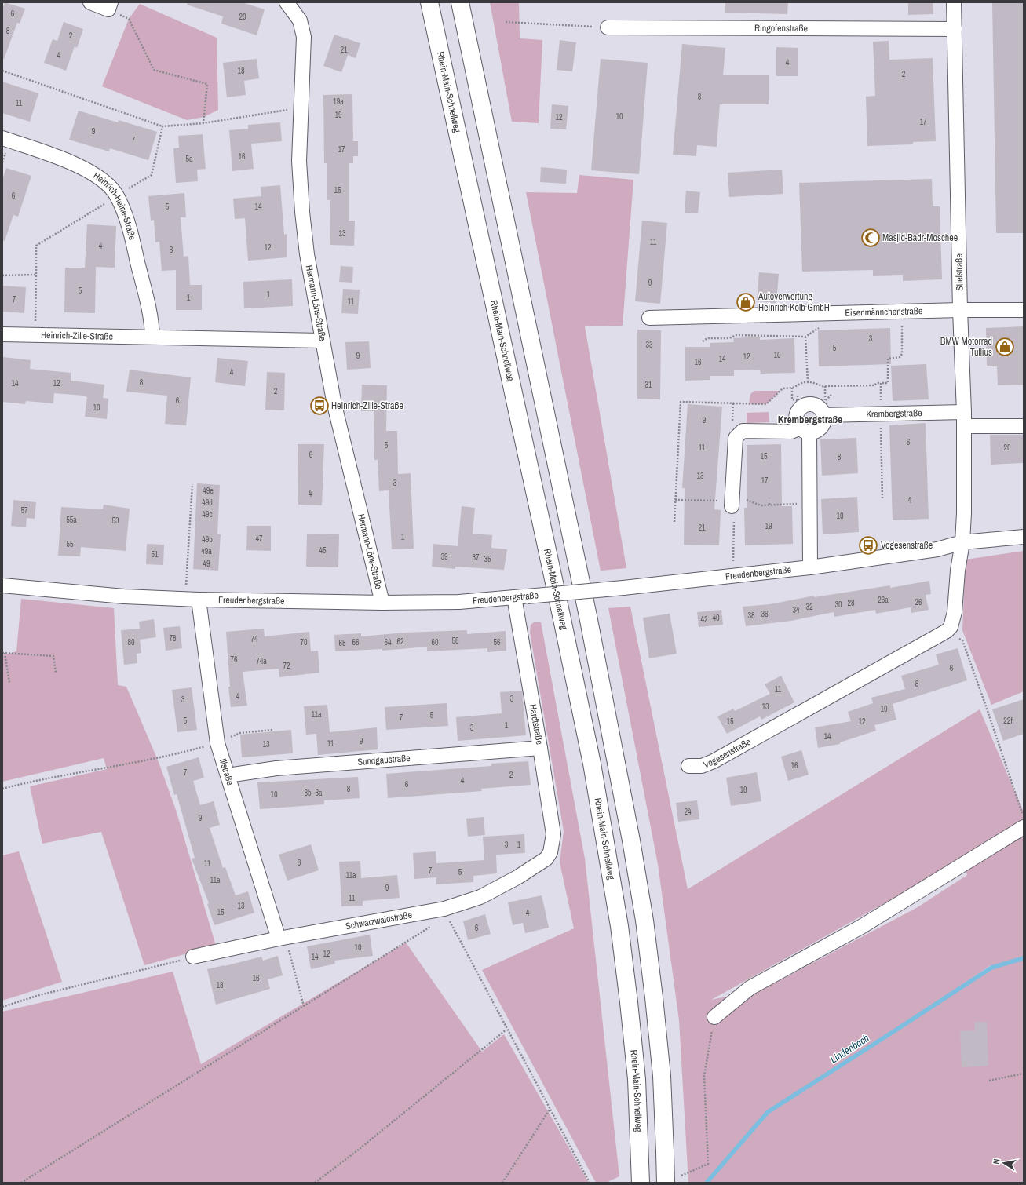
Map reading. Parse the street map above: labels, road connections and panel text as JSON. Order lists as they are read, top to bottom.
{
  "streets": {
    "highway": ["Rhein-Main-Schnellweg"],
    "street": [
      "Ringofenstraße",
      "Heinrich-Heine-Straße",
      "Stielstraße",
      "Hermann-Löns-Straße",
      "Eisenmännchenstraße",
      "Heinrich-Zille-Straße",
      "Krembergstraße",
      "Freudenbergstraße",
      "Hardtstraße",
      "Vogesenstraße",
      "Sundgaustraße",
      "Illstraße",
      "Schwarzwaldstraße"
    ]
  },
  "crossings": [
    ["Ringofenstraße", "Stielstraße"],
    ["Heinrich-Heine-Straße", "Heinrich-Zille-Straße"],
    ["Stielstraße", "Eisenmännchenstraße"],
    ["Stielstraße", "Krembergstraße"],
    ["Stielstraße", "Freudenbergstraße"],
    ["Hermann-Löns-Straße", "Heinrich-Zille-Straße"],
    ["Hermann-Löns-Straße", "Freudenbergstraße"],
    ["Freudenbergstraße", "Hardtstraße"],
    ["Freudenbergstraße", "Illstraße"],
    ["Hardtstraße", "Sundgaustraße"],
    ["Hardtstraße", "Schwarzwaldstraße"],
    ["Sundgaustraße", "Illstraße"],
    ["Illstraße", "Schwarzwaldstraße"]
  ],
  "districts": ["Krembergstraße"],
  "water": ["Lindenbach"],
  "places": {
    "mosque": ["Masjid-Badr-Moschee"],
    "shop": ["Autoverwertung Heinrich Kolb GmbH", "BMW Motorrad Tullius"],
    "bus stop": ["Heinrich-Zille-Straße", "Vogesenstraße"]
  },
  "house_numbers": [
    "6",
    "20",
    "8",
    "2",
    "21",
    "4",
    "4",
    "18",
    "2",
    "8",
    "19a",
    "11",
    "19",
    "10",
    "12",
    "17",
    "9",
    "7",
    "17",
    "16",
    "5a",
    "15",
    "6",
    "5",
    "14",
    "13",
    "11",
    "4",
    "12",
    "3",
    "9",
    "5",
    "1",
    "1",
    "7",
    "11",
    "3",
    "33",
    "5",
    "10",
    "9",
    "12",
    "14",
    "16",
    "4",
    "8",
    "14",
    "12",
    "31",
    "2",
    "6",
    "10",
    "9",
    "6",
    "5",
    "11",
    "20",
    "6",
    "15",
    "8",
    "13",
    "17",
    "3",
    "49e",
    "4",
    "4",
    "49d",
    "57",
    "49c",
    "10",
    "55a",
    "53",
    "19",
    "21",
    "1",
    "47",
    "49b",
    "55",
    "45",
    "49a",
    "51",
    "39",
    "37",
    "35",
    "49",
    "26a",
    "26",
    "28",
    "30",
    "32",
    "34",
    "36",
    "38",
    "40",
    "42",
    "78",
    "74",
    "58",
    "62",
    "80",
    "70",
    "66",
    "64",
    "60",
    "56",
    "68",
    "76",
    "74a",
    "72",
    "6",
    "8",
    "11",
    "4",
    "3",
    "3",
    "13",
    "10",
    "11a",
    "5",
    "7",
    "5",
    "22f",
    "15",
    "12",
    "1",
    "3",
    "14",
    "9",
    "11",
    "13",
    "16",
    "7",
    "2",
    "4",
    "6",
    "8",
    "18",
    "8b",
    "8a",
    "10",
    "24",
    "9",
    "3",
    "1",
    "8",
    "11",
    "7",
    "5",
    "11a",
    "11a",
    "9",
    "11",
    "13",
    "15",
    "4",
    "6",
    "10",
    "12",
    "14",
    "16",
    "18"
  ],
  "north": "left"
}
